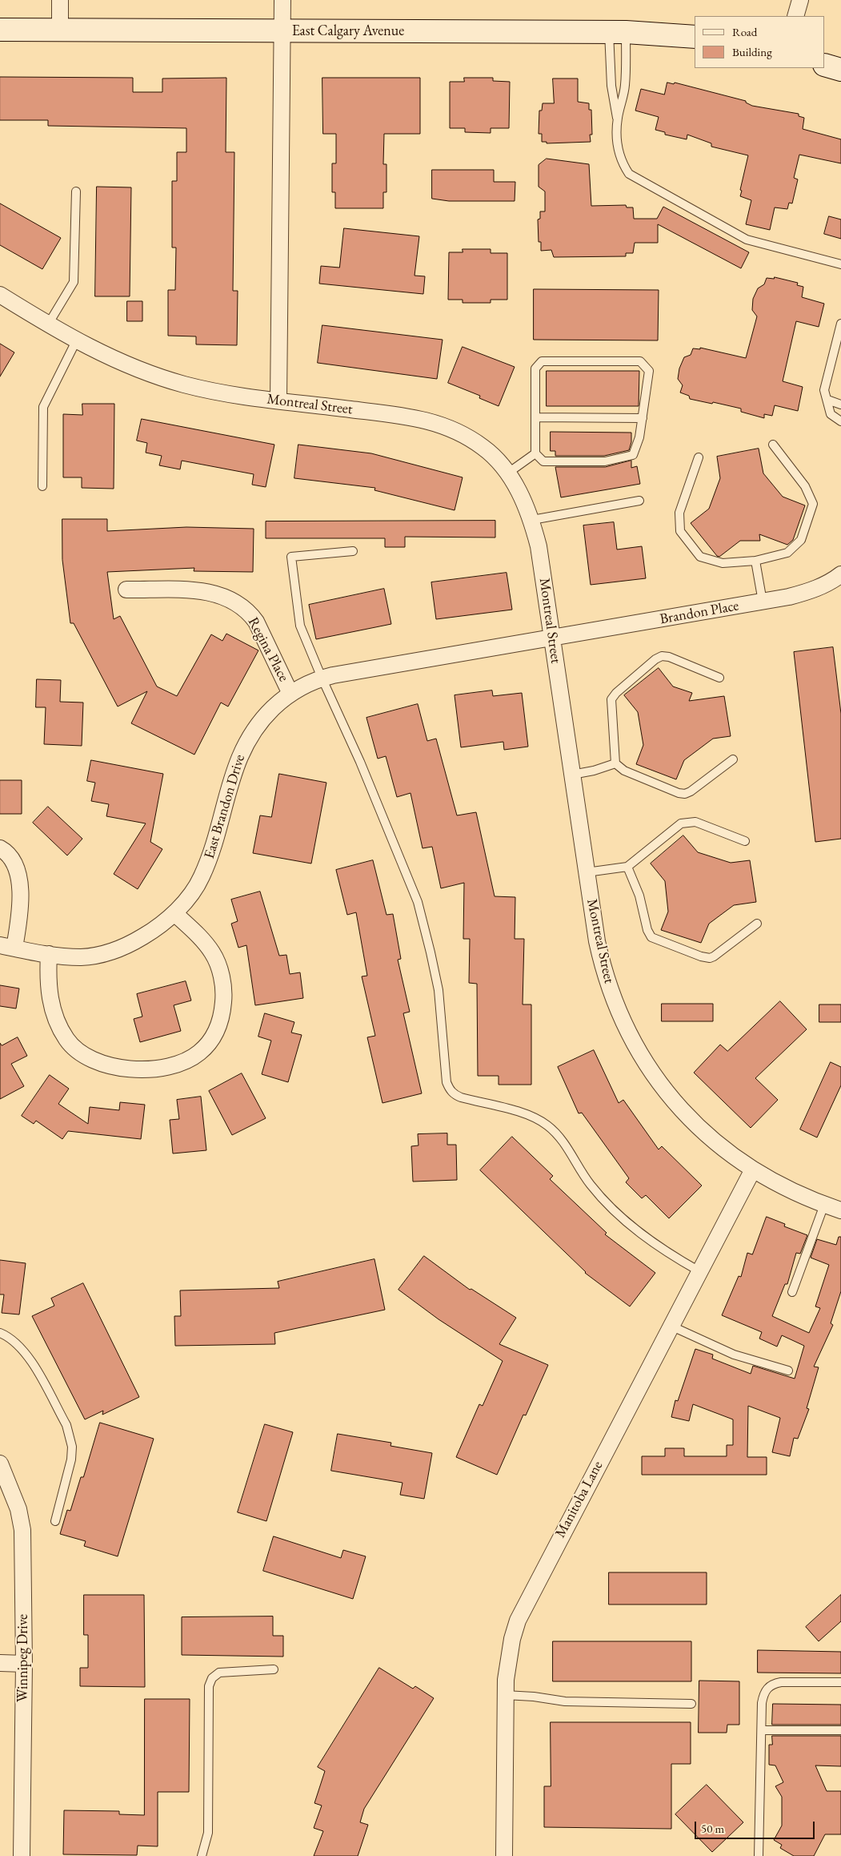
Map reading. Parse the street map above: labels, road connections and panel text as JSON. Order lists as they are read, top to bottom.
{
  "streets": {
    "street": [
      "East Calgary Avenue",
      "Montreal Street",
      "Brandon Place",
      "Regina Place",
      "East Brandon Drive",
      "Manitoba Lane",
      "Winnipeg Drive"
    ]
  },
  "crossings": [
    ["Montreal Street", "Brandon Place"],
    ["Montreal Street", "East Brandon Drive"],
    ["Montreal Street", "Manitoba Lane"],
    ["Brandon Place", "East Brandon Drive"],
    ["Regina Place", "East Brandon Drive"]
  ],
  "legend": ["Road", "Building"],
  "scale_bar": "50 m"
}
